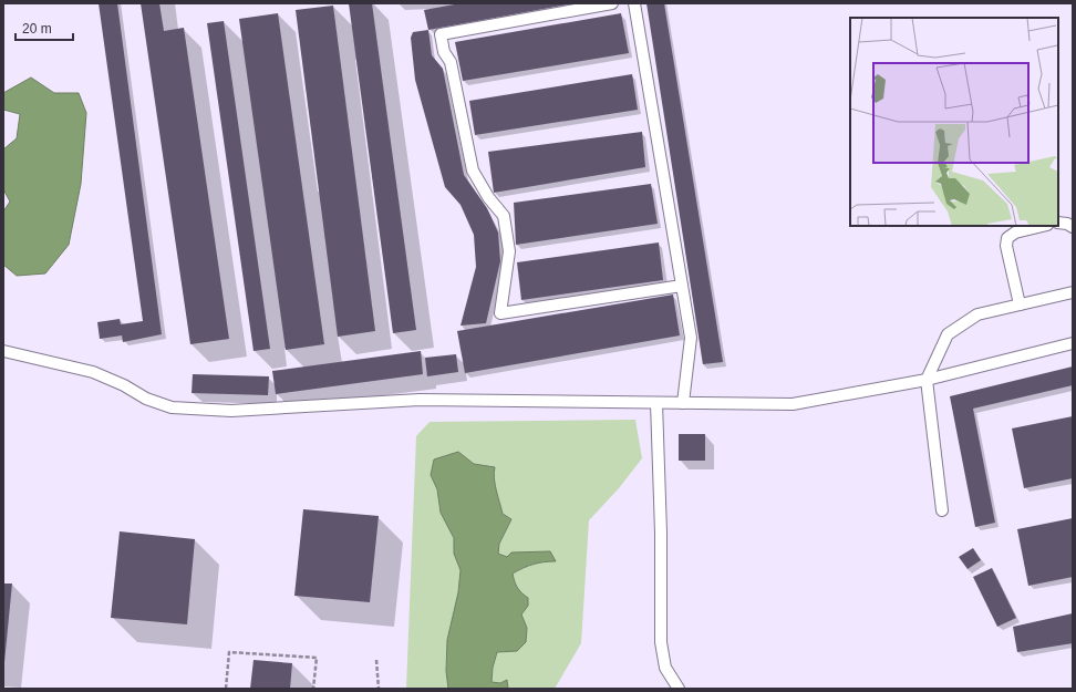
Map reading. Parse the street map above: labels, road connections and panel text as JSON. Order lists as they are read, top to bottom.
{
  "scale_bar": "20 m"
}
